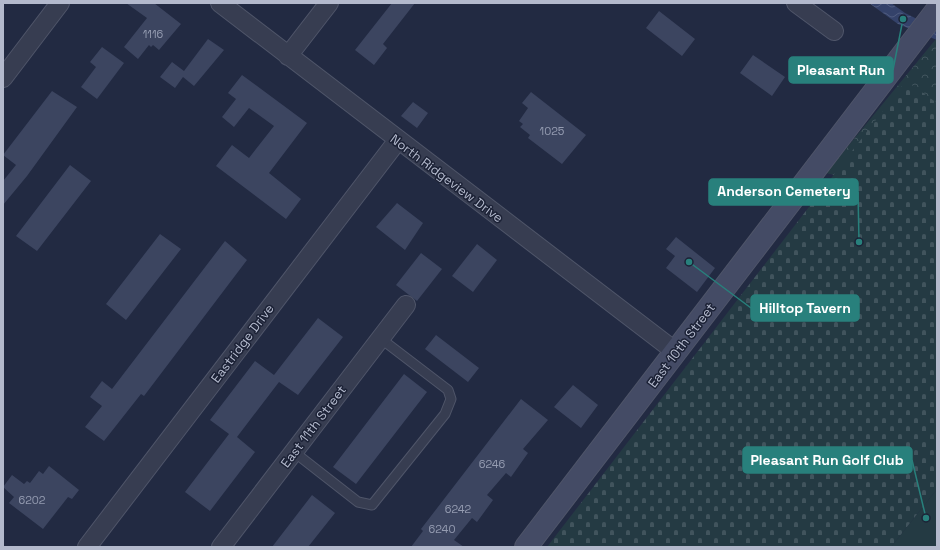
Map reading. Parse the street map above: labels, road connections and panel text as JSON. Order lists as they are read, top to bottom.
{
  "streets": {
    "main road": ["East 10th Street"],
    "street": ["North Ridgeview Drive", "Eastridge Drive", "East 11th Street"]
  },
  "crossings": [
    ["North Ridgeview Drive", "Eastridge Drive"],
    ["North Ridgeview Drive", "East 10th Street"]
  ],
  "places": [
    "Pleasant Run",
    "Anderson Cemetery",
    "Hilltop Tavern",
    "Pleasant Run Golf Club"
  ],
  "house_numbers": [
    "1116",
    "1025",
    "6246",
    "6202",
    "6242",
    "6240"
  ]
}
